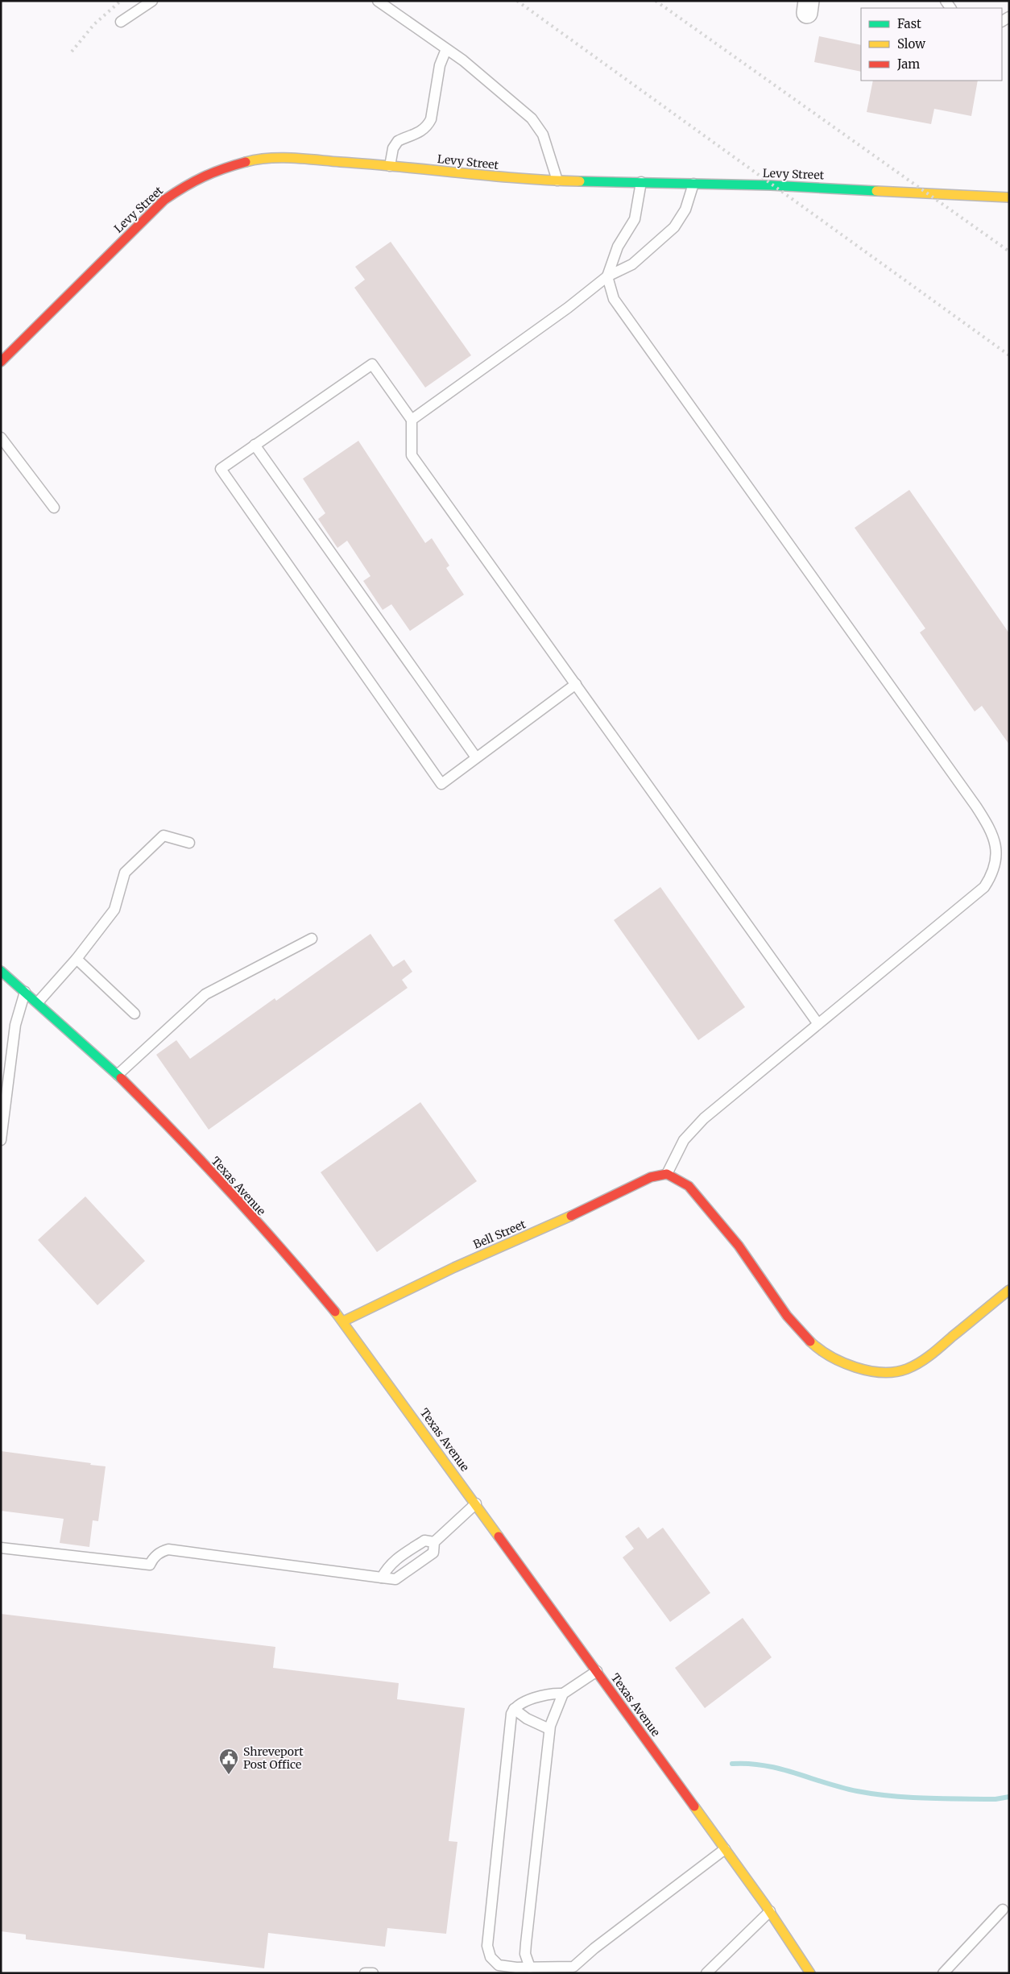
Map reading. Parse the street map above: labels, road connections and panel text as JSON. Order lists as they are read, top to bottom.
{
  "streets": {
    "street": ["Levy Street", "Texas Avenue", "Bell Street"]
  },
  "crossings": [
    ["Texas Avenue", "Bell Street"]
  ],
  "places": {
    "public building": ["Shreveport Post Office"]
  },
  "legend": ["Fast", "Slow", "Jam"]
}
